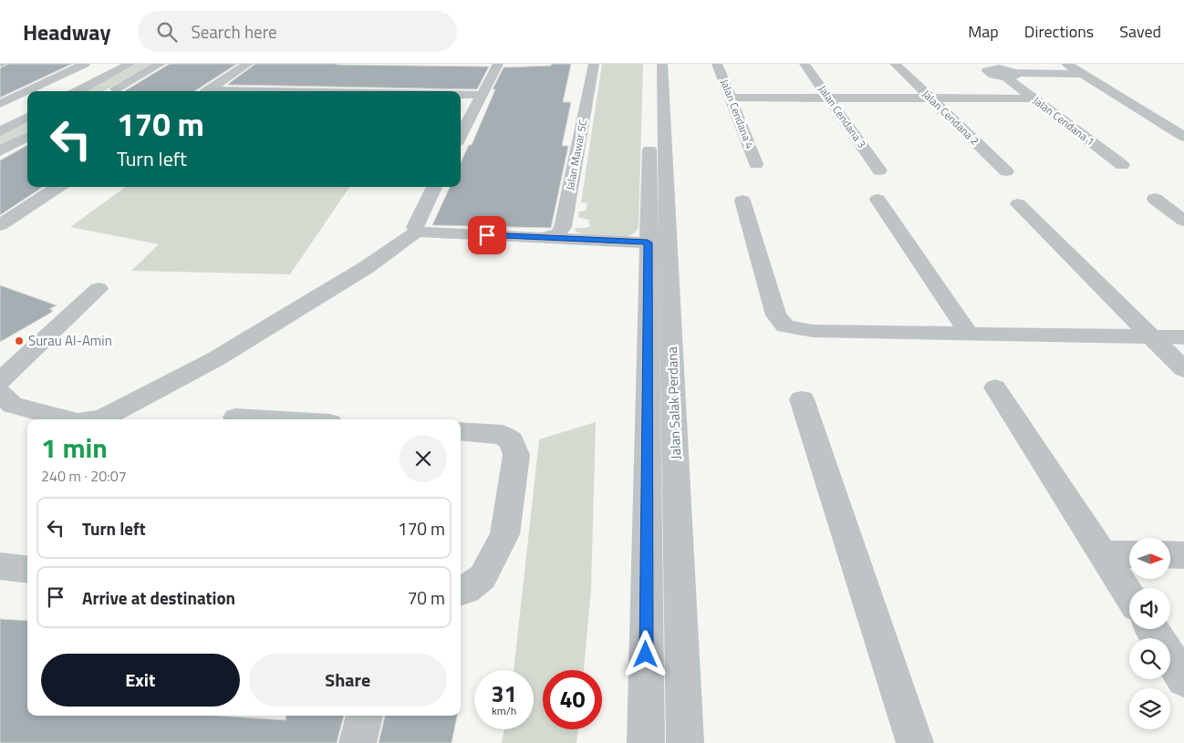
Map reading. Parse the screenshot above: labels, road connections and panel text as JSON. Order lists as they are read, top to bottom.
{
  "streets": {
    "street": [
      "Jalan Cendana 4",
      "Jalan Cendana 3",
      "Jalan Cendana 2",
      "Jalan Cendana 1",
      "Jalan Mawar 5C",
      "Jalan Salak Perdana"
    ]
  },
  "places": ["Surau Al-Amin"],
  "north": "right",
  "page": {
    "header": "Headway",
    "search": "Search here",
    "nav": ["Map", "Directions", "Saved"],
    "turn": ["170 m", "Turn left"],
    "heading": ["1 min", "240 m · 20:07"],
    "list": [
      {
        "name": "Turn left",
        "value": "170 m"
      },
      {
        "name": "Arrive at destination",
        "value": "70 m"
      }
    ],
    "buttons": ["Exit", "Share"],
    "speed": "31 km/h",
    "limit": "40"
  }
}
